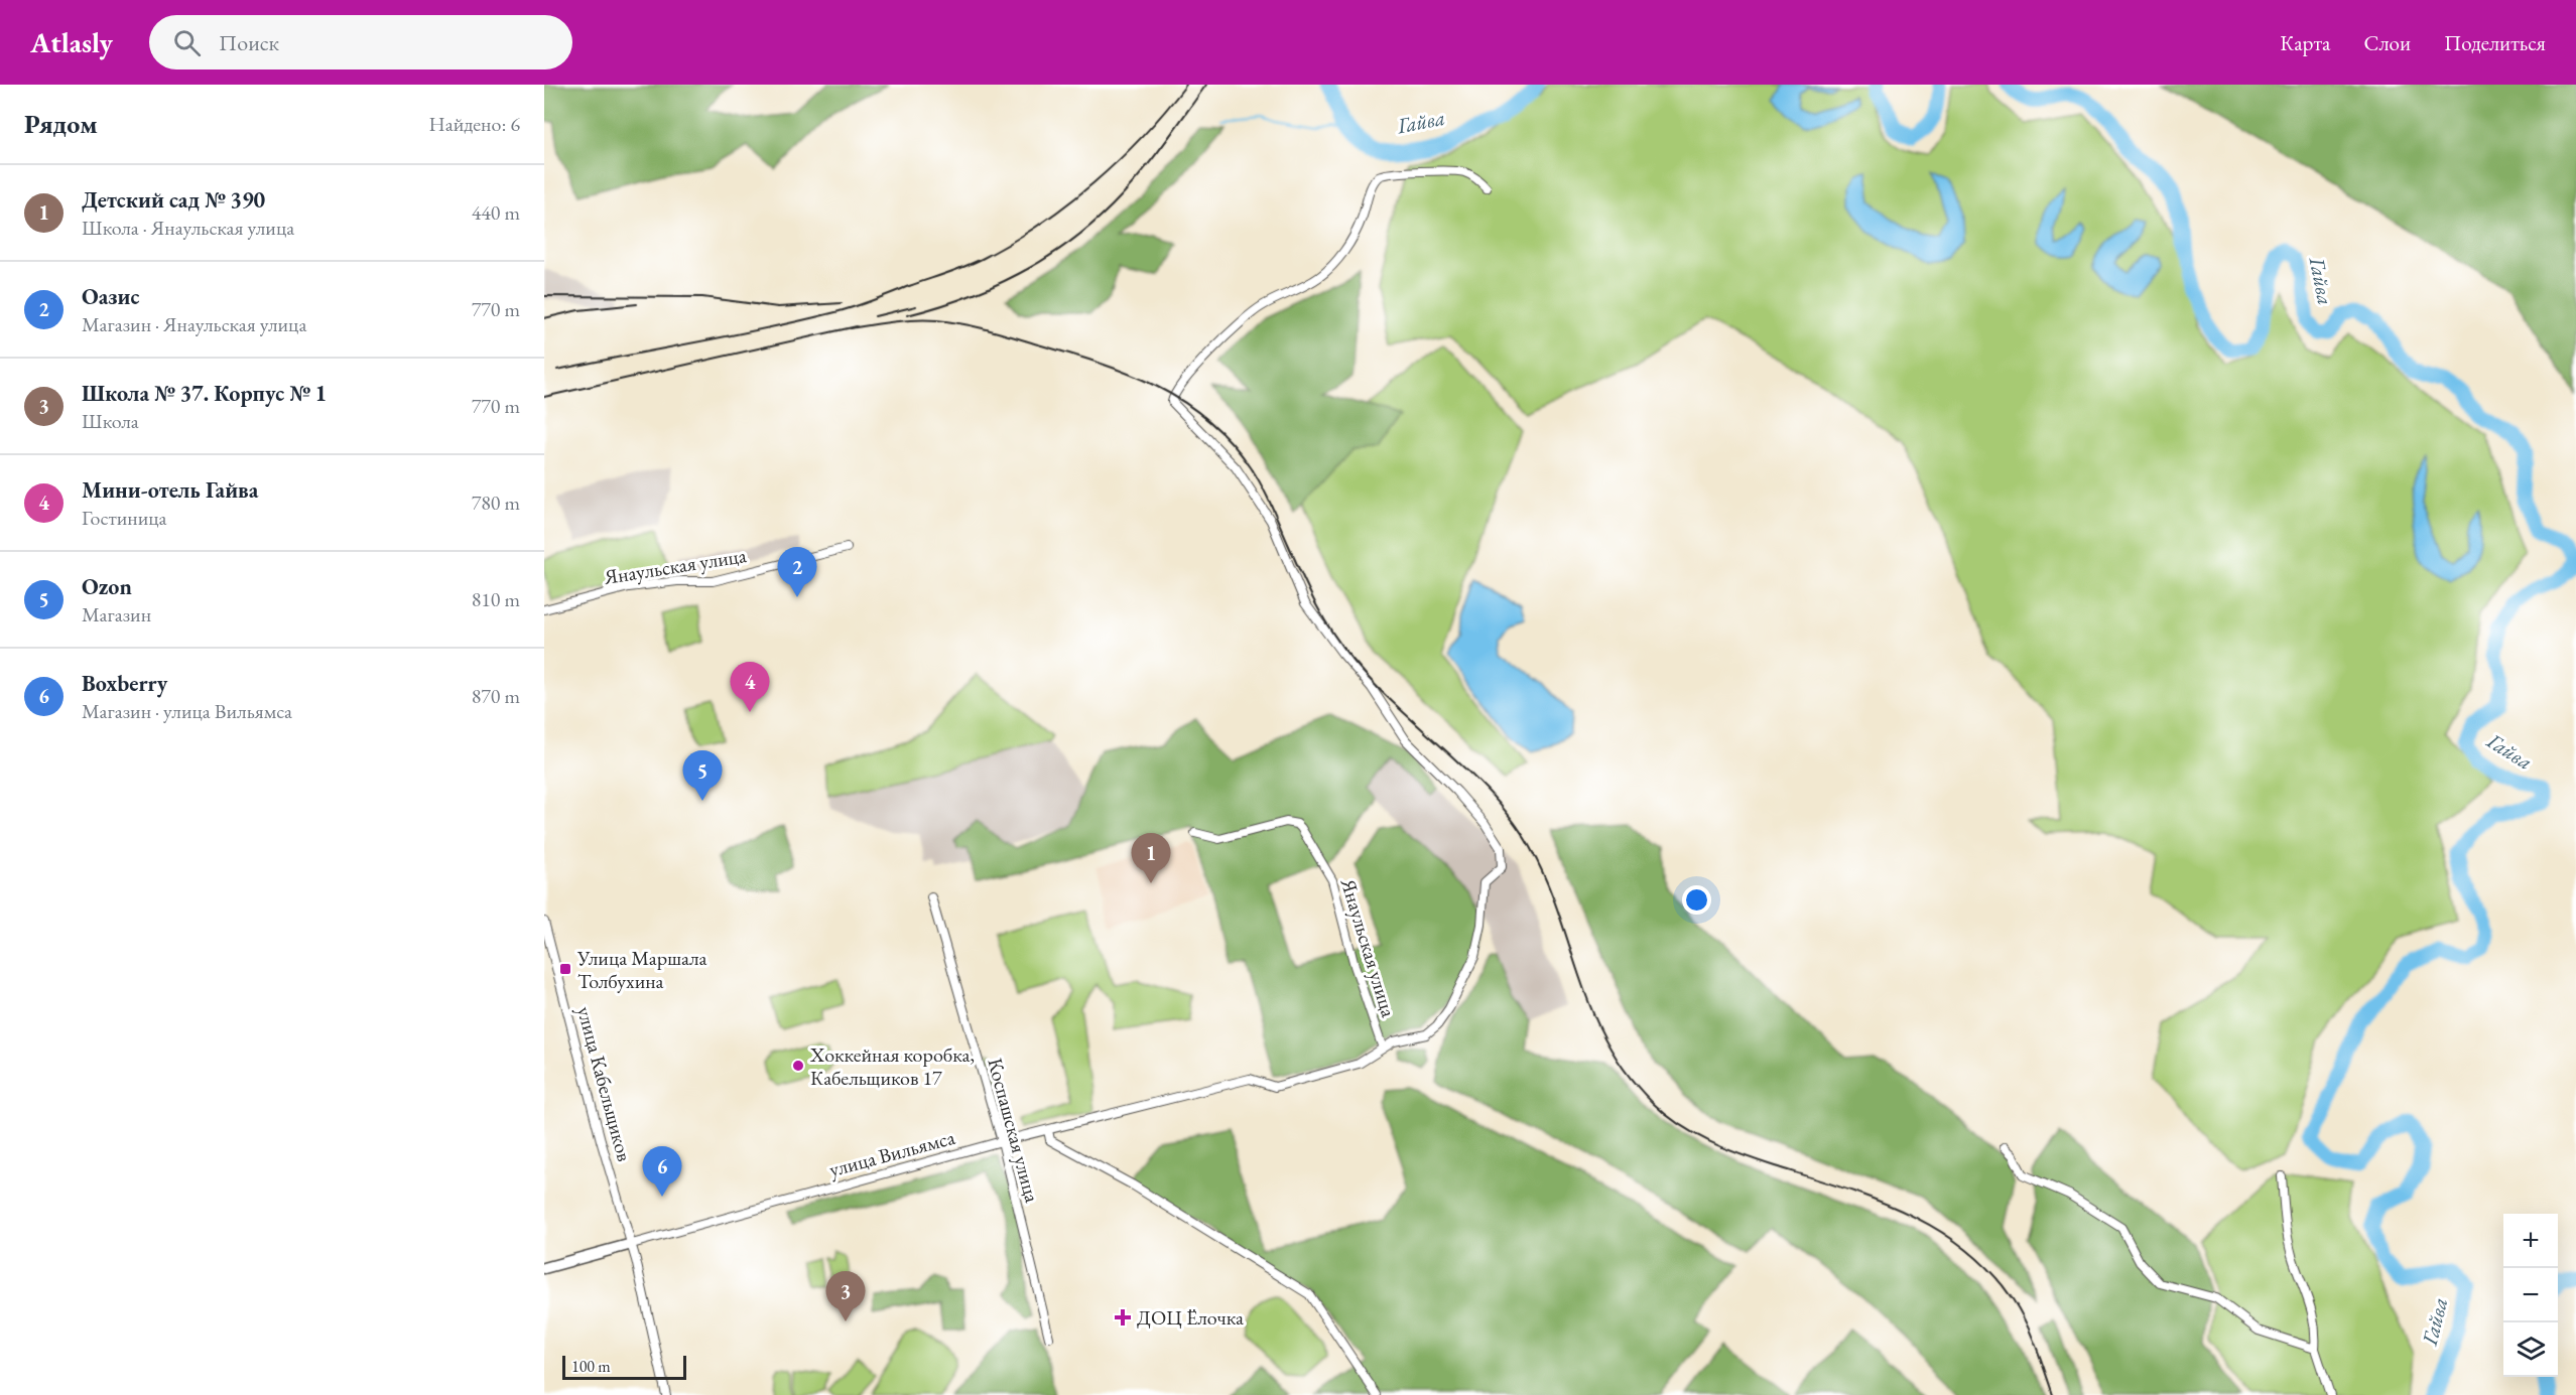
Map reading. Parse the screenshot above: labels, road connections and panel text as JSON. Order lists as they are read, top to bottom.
{
  "streets": {
    "street": [
      "Янаульская улица",
      "улица Кабельщиков",
      "Коспашская улица",
      "улица Вильямса"
    ]
  },
  "crossings": [
    ["Янаульская улица", "улица Вильямса"],
    ["улица Кабельщиков", "улица Вильямса"],
    ["Коспашская улица", "улица Вильямса"]
  ],
  "water": ["Гайва"],
  "places": {
    "transit": ["Улица Маршала Толбухина"],
    "other": ["Хоккейная коробка, Кабельщиков 17"],
    "health": ["ДОЦ Ёлочка"]
  },
  "scale_bar": "100 m",
  "page": {
    "header": "Atlasly",
    "search": "Поиск",
    "nav": ["Карта", "Слои", "Поделиться"],
    "heading": ["Рядом", "Найдено: 6"],
    "list": [
      {
        "mark": "1",
        "name": "Детский сад № 390",
        "note": "Школа · Янаульская улица",
        "value": "440 m"
      },
      {
        "mark": "2",
        "name": "Оазис",
        "note": "Магазин · Янаульская улица",
        "value": "770 m"
      },
      {
        "mark": "3",
        "name": "Школа № 37. Корпус № 1",
        "note": "Школа",
        "value": "770 m"
      },
      {
        "mark": "4",
        "name": "Мини-отель Гайва",
        "note": "Гостиница",
        "value": "780 m"
      },
      {
        "mark": "5",
        "name": "Ozon",
        "note": "Магазин",
        "value": "810 m"
      },
      {
        "mark": "6",
        "name": "Boxberry",
        "note": "Магазин · улица Вильямса",
        "value": "870 m"
      }
    ],
    "pins": [
      "2",
      "4",
      "5",
      "1",
      "6",
      "3"
    ],
    "map_buttons": ["+", "−"],
    "scale": "100 m"
  }
}
